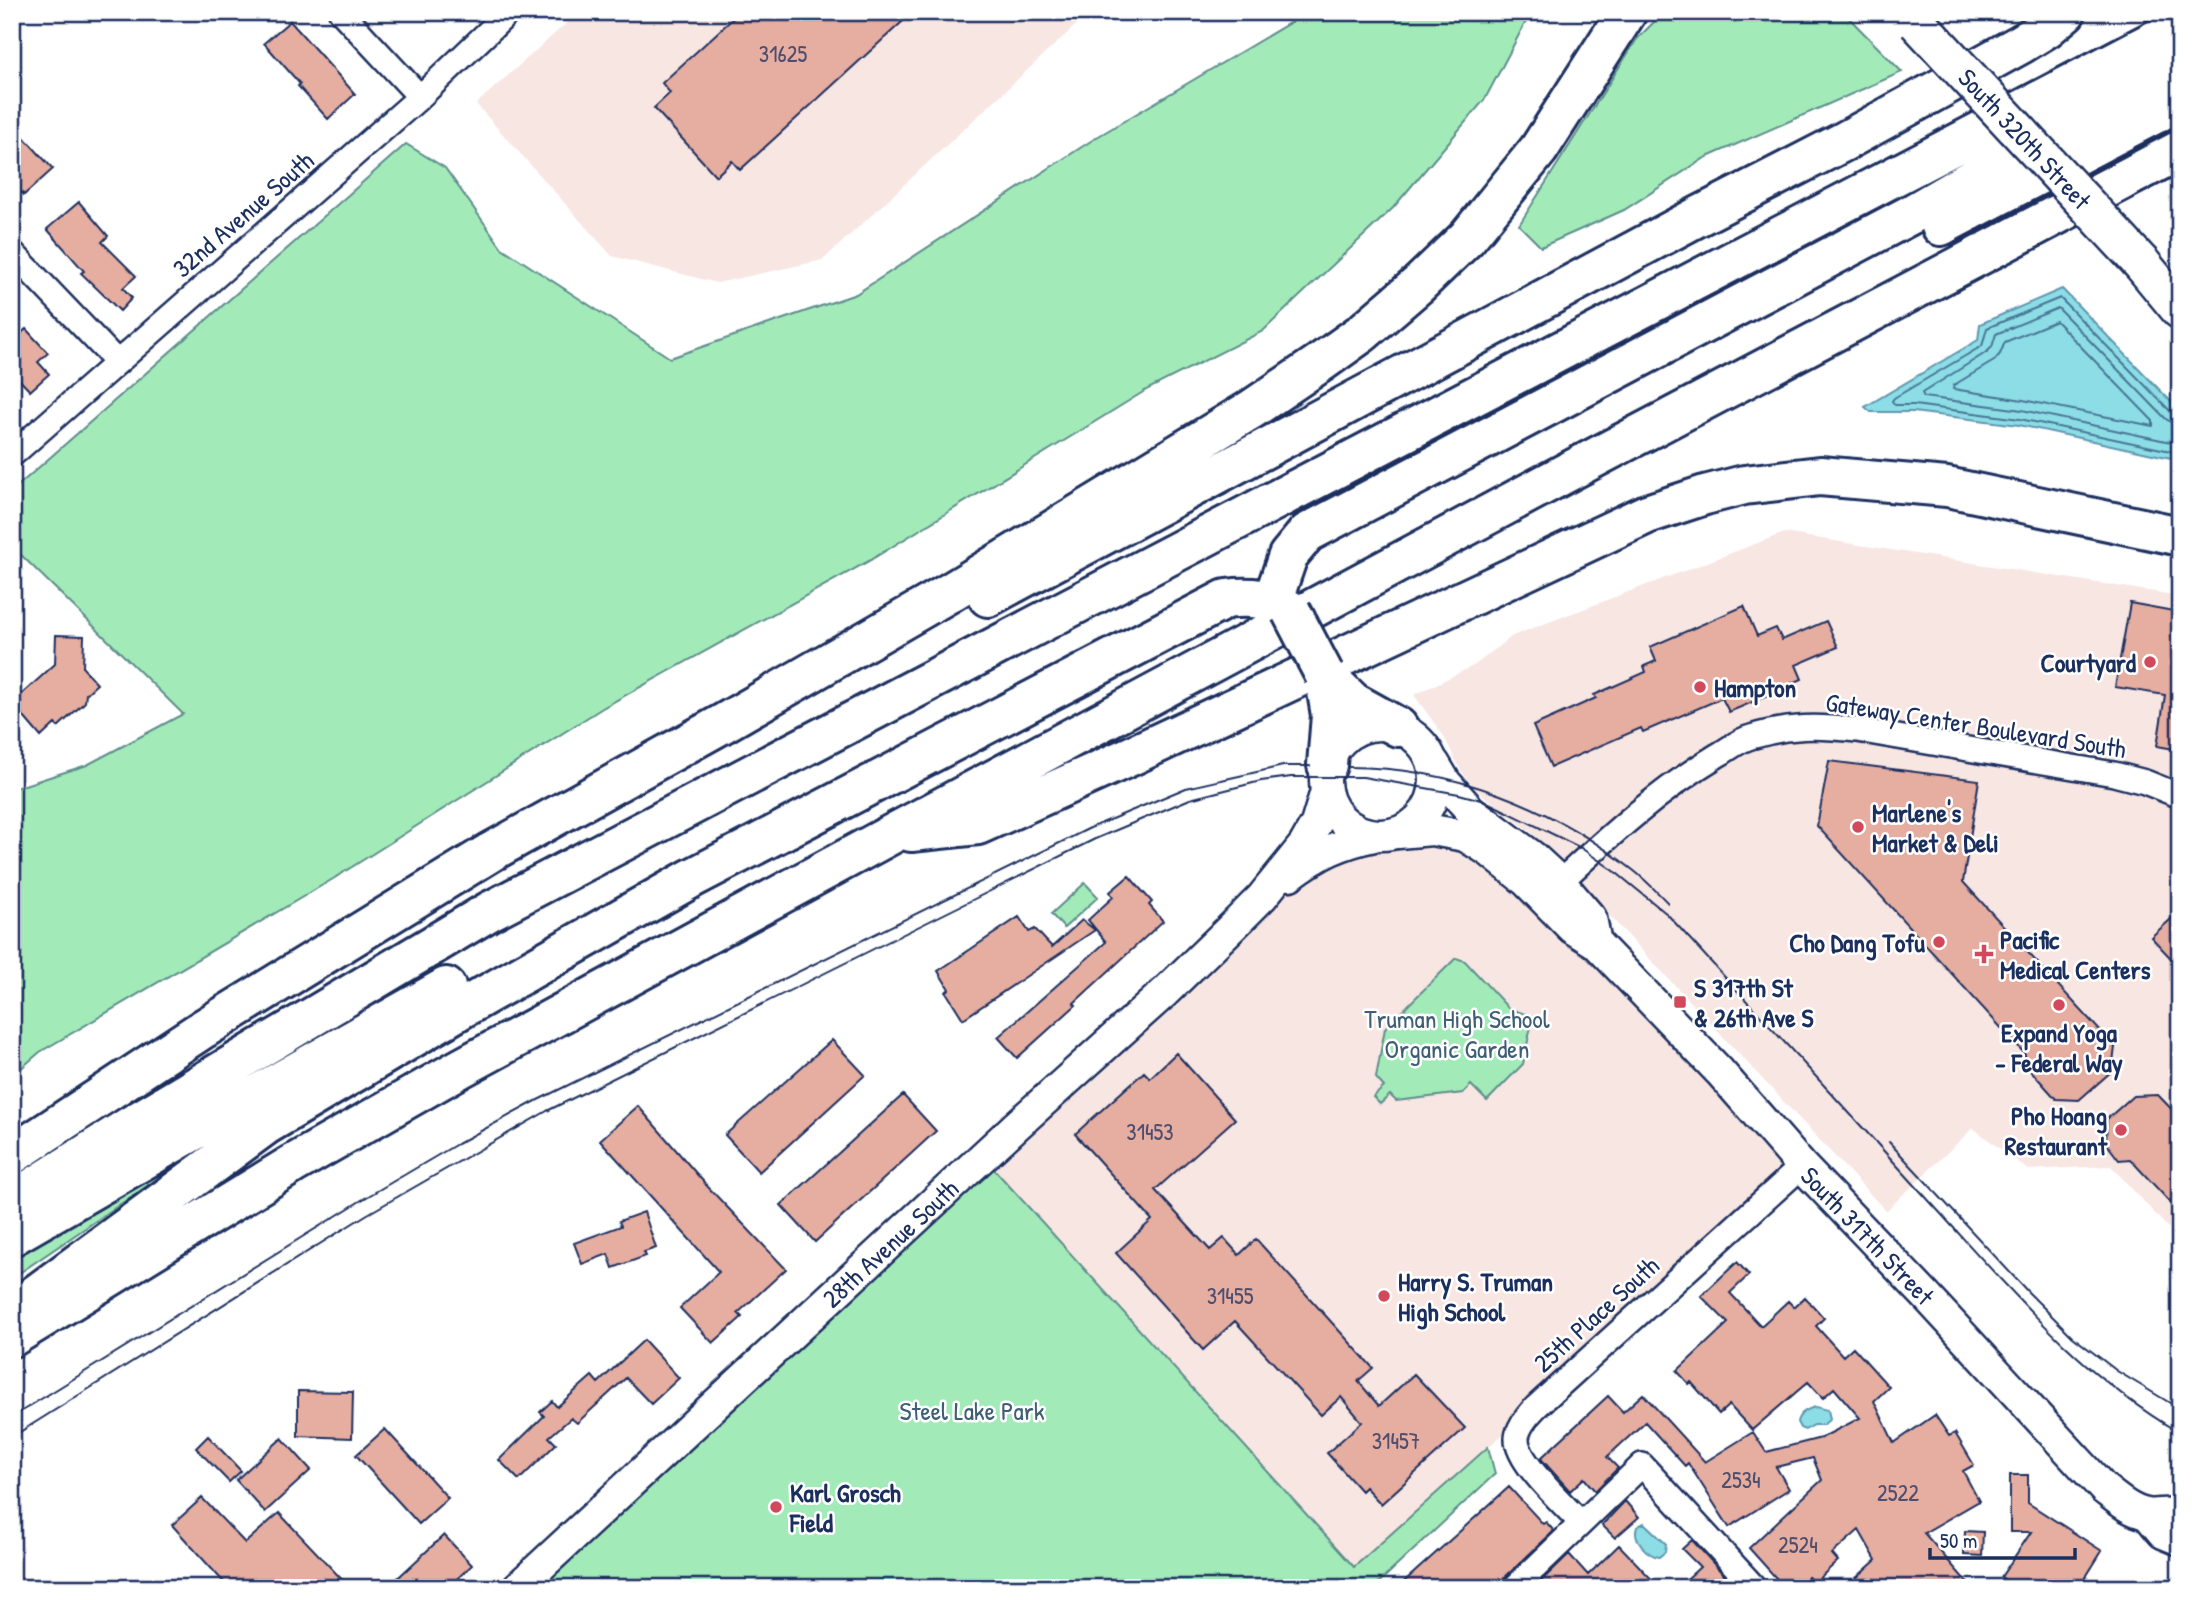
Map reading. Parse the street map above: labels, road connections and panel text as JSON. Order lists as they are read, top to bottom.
{
  "streets": {
    "main road": ["South 320th Street"],
    "street": [
      "32nd Avenue South",
      "Gateway Center Boulevard South",
      "South 317th Street",
      "28th Avenue South",
      "25th Place South"
    ]
  },
  "crossings": [
    ["Gateway Center Boulevard South", "South 317th Street"],
    ["South 317th Street", "28th Avenue South"],
    ["South 317th Street", "25th Place South"]
  ],
  "parks": ["Truman High School Organic Garden", "Steel Lake Park"],
  "places": {
    "other": [
      "Courtyard",
      "Hampton",
      "Marlene's Market & Deli",
      "Cho Dang Tofu",
      "Expand Yoga - Federal Way",
      "Pho Hoang Restaurant",
      "Harry S. Truman High School",
      "Karl Grosch Field"
    ],
    "health": ["Pacific Medical Centers"],
    "transit": ["S 317th St & 26th Ave S"]
  },
  "house_numbers": [
    "31625",
    "31453",
    "31455",
    "31457",
    "2534",
    "2522",
    "2524"
  ],
  "scale_bar": "50 m"
}
